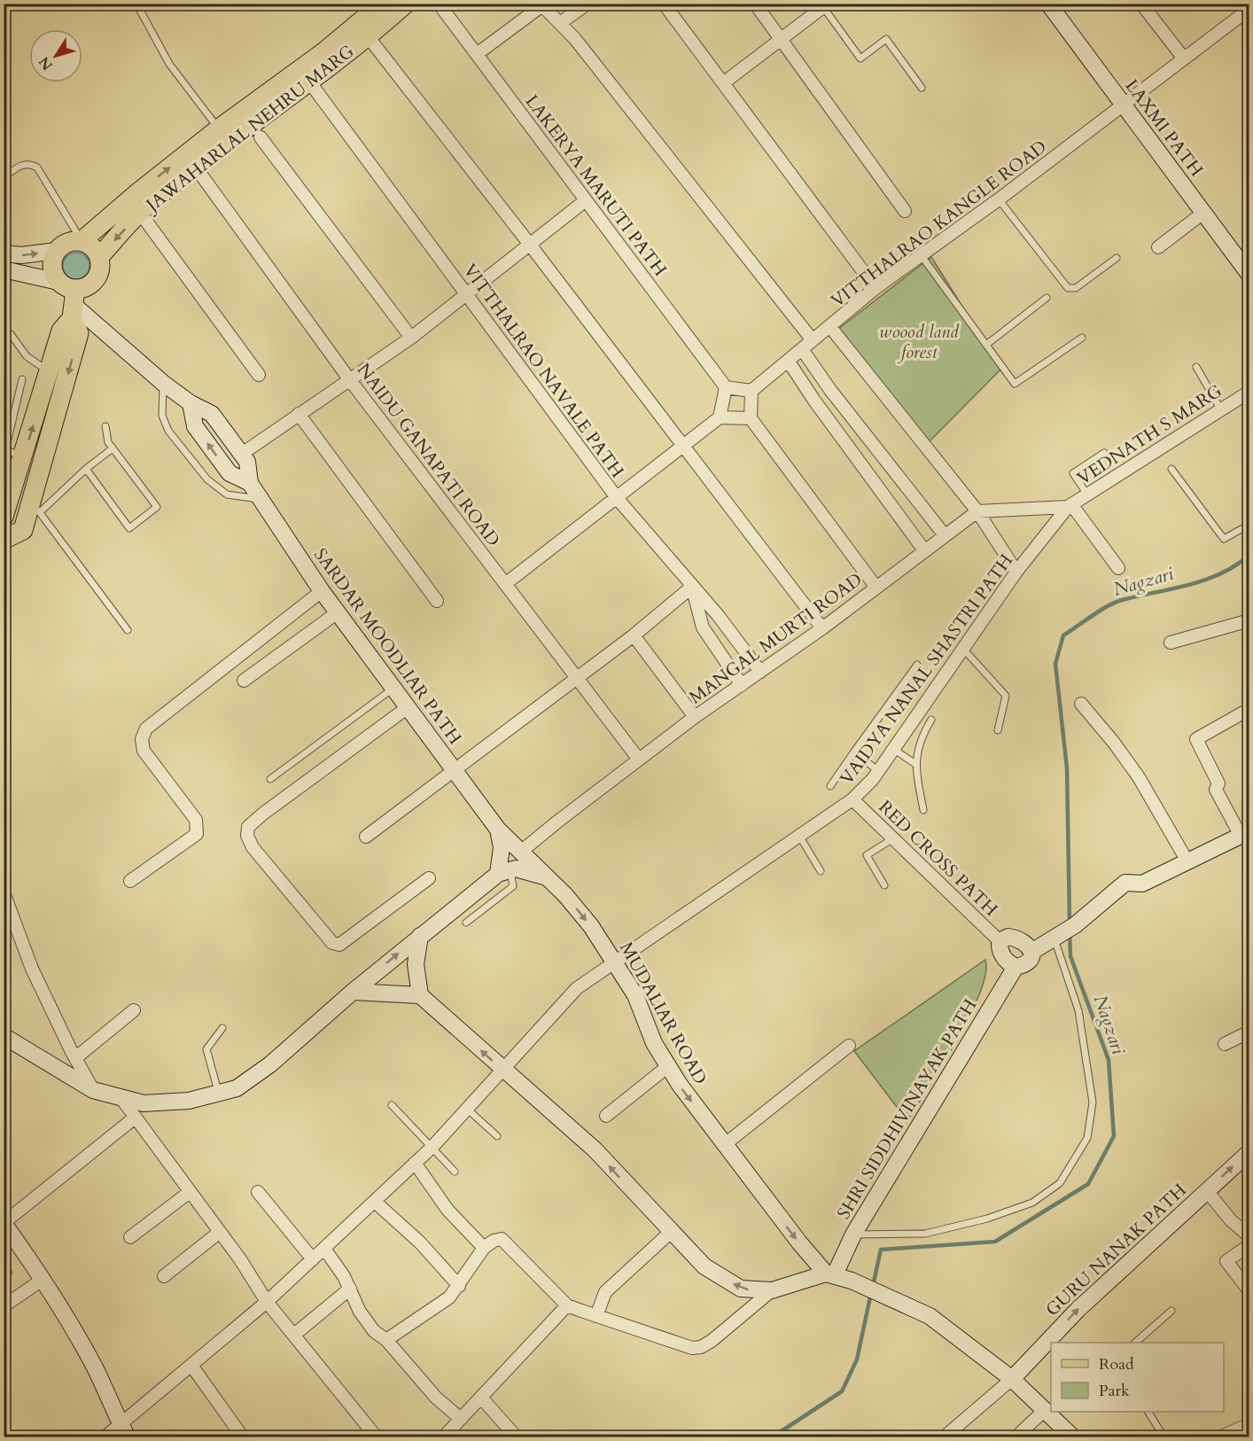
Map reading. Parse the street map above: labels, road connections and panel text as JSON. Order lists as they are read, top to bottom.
{
  "streets": {
    "main road": ["JAWAHARLAL NEHRU MARG"],
    "street": [
      "LAXMI PATH",
      "LAKERYA MARUTI PATH",
      "VITTHALRAO KANGLE ROAD",
      "VITTHALRAO NAVALE PATH",
      "VEDNATH S MARG",
      "NAIDU GANAPATI ROAD",
      "MANGAL MURTI ROAD",
      "SARDAR MOODLIAR PATH",
      "VAIDYA NANAL SHASTRI PATH",
      "RED CROSS PATH",
      "MUDALIAR ROAD",
      "SHRI SIDDHIVINAYAK PATH",
      "GURU NANAK PATH"
    ]
  },
  "crossings": [
    ["JAWAHARLAL NEHRU MARG", "VITTHALRAO NAVALE PATH"],
    ["JAWAHARLAL NEHRU MARG", "NAIDU GANAPATI ROAD"],
    ["JAWAHARLAL NEHRU MARG", "SARDAR MOODLIAR PATH"],
    ["LAXMI PATH", "VITTHALRAO KANGLE ROAD"],
    ["VITTHALRAO NAVALE PATH", "MANGAL MURTI ROAD"],
    ["VEDNATH S MARG", "VAIDYA NANAL SHASTRI PATH"],
    ["NAIDU GANAPATI ROAD", "MANGAL MURTI ROAD"],
    ["MANGAL MURTI ROAD", "SARDAR MOODLIAR PATH"],
    ["MANGAL MURTI ROAD", "MUDALIAR ROAD"],
    ["SARDAR MOODLIAR PATH", "MUDALIAR ROAD"],
    ["VAIDYA NANAL SHASTRI PATH", "RED CROSS PATH"],
    ["VAIDYA NANAL SHASTRI PATH", "MUDALIAR ROAD"],
    ["RED CROSS PATH", "SHRI SIDDHIVINAYAK PATH"],
    ["MUDALIAR ROAD", "SHRI SIDDHIVINAYAK PATH"]
  ],
  "one_way": ["GURU NANAK PATH"],
  "water": ["Nagzari"],
  "parks": ["woood land forest"],
  "legend": ["Road", "Park"],
  "north": "bottom left"
}
